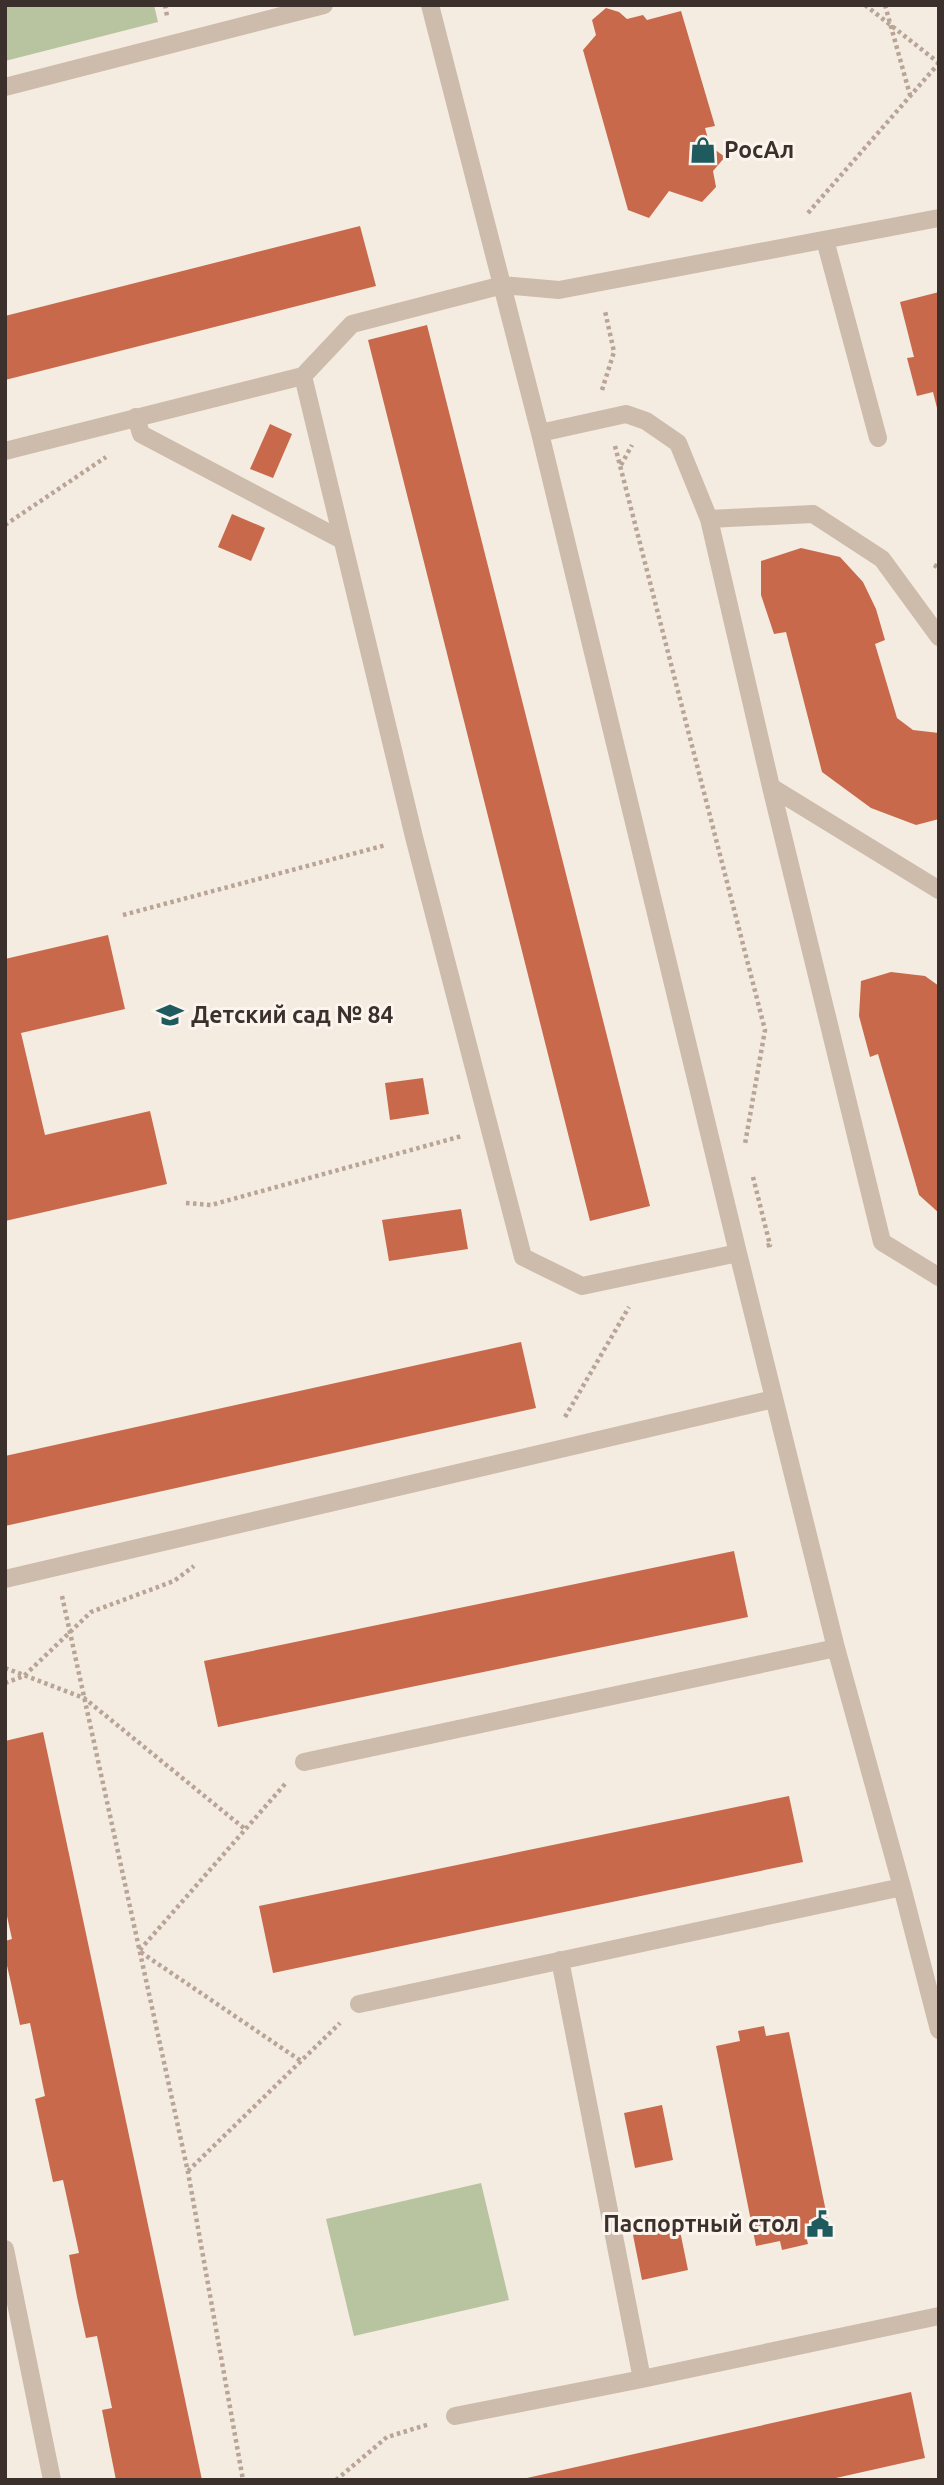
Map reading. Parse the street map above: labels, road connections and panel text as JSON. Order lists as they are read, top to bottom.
{
  "places": {
    "shop": ["РосАл"],
    "school or university": ["Детский сад № 84"],
    "public building": ["Паспортный стол"]
  }
}
